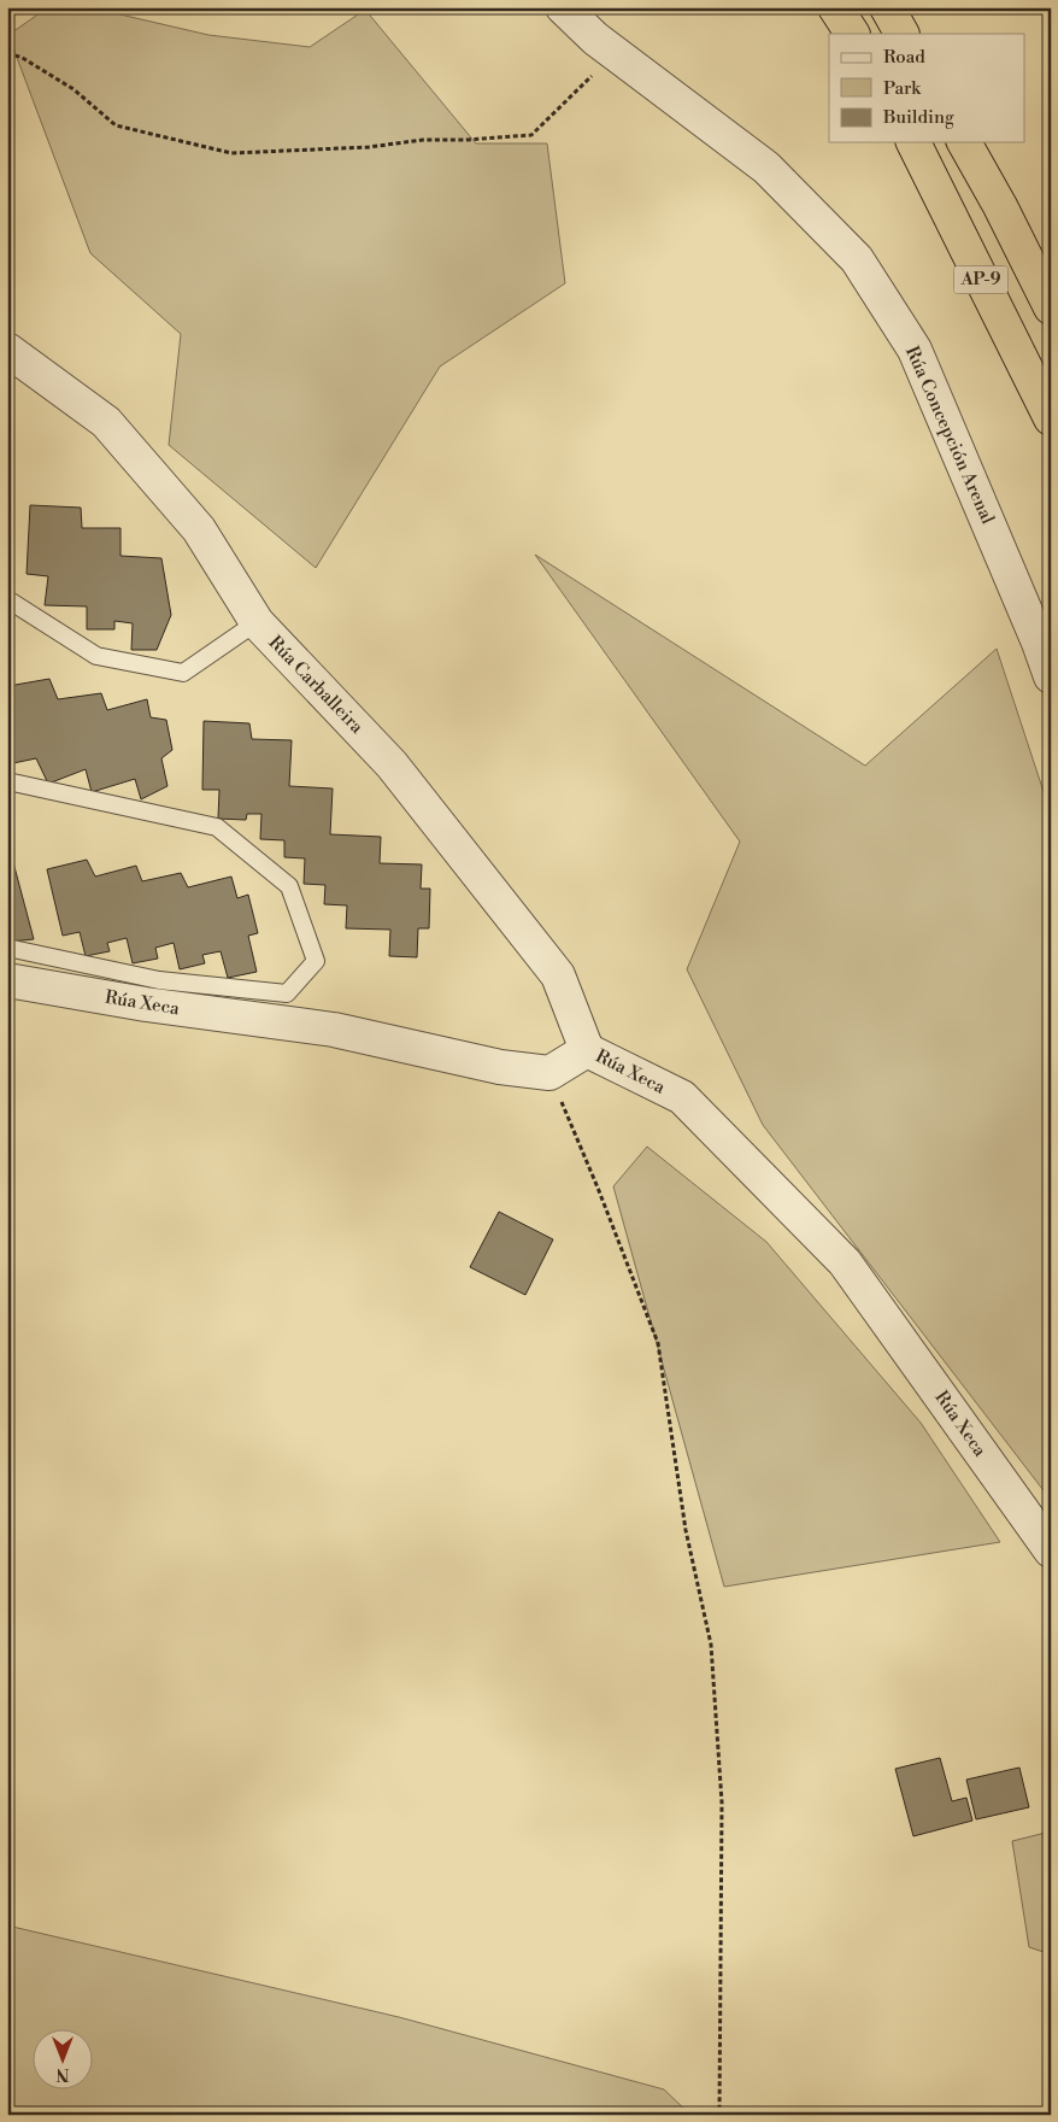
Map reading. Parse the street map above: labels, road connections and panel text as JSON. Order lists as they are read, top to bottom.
{
  "streets": {
    "highway": ["AP-9"],
    "street": ["Rúa Concepción Arenal", "Rúa Carballeira", "Rúa Xeca"]
  },
  "crossings": [
    ["Rúa Carballeira", "Rúa Xeca"]
  ],
  "legend": ["Road", "Park", "Building"],
  "north": "bottom"
}
